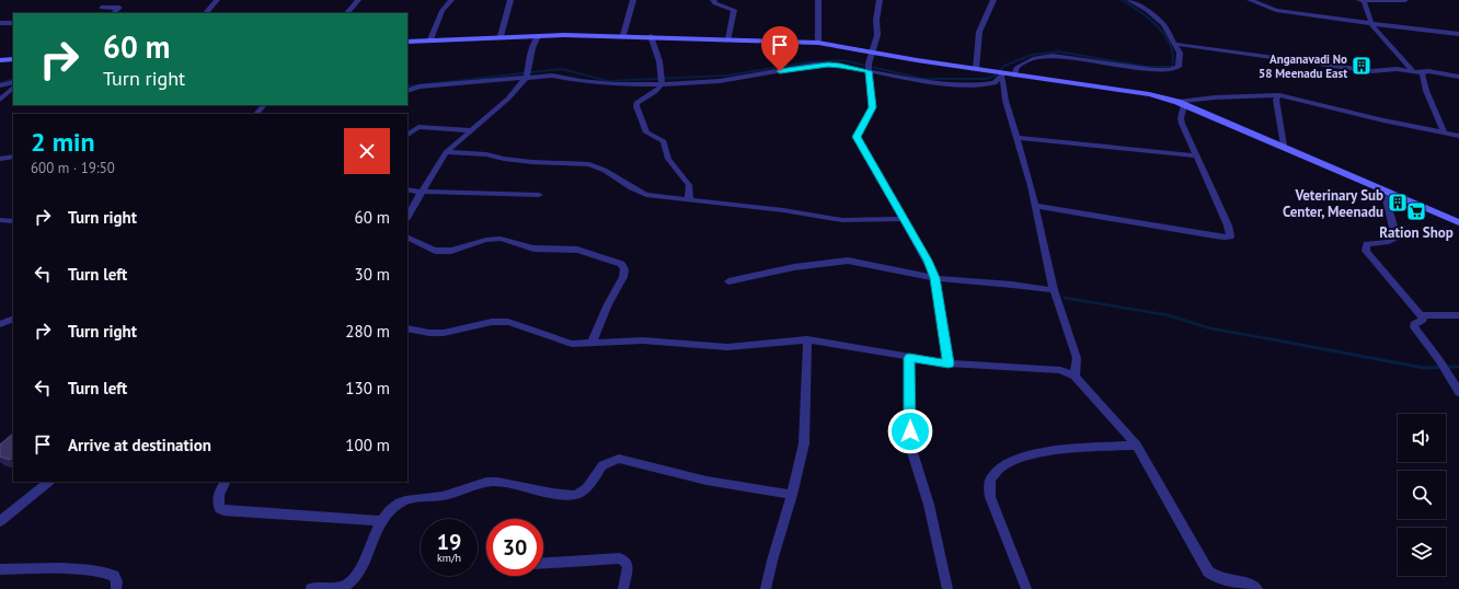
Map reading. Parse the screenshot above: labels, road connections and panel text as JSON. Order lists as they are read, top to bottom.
{
  "places": {
    "building": ["Anganavadi No 58 Meenadu East", "Veterinary Sub Center, Meenadu"],
    "supermarket": ["Ration Shop"]
  },
  "page": {
    "turn": ["60 m", "Turn right"],
    "heading": ["2 min", "600 m · 19:50"],
    "list": [
      {
        "name": "Turn right",
        "value": "60 m"
      },
      {
        "name": "Turn left",
        "value": "30 m"
      },
      {
        "name": "Turn right",
        "value": "280 m"
      },
      {
        "name": "Turn left",
        "value": "130 m"
      },
      {
        "name": "Arrive at destination",
        "value": "100 m"
      }
    ],
    "speed": "19 km/h",
    "limit": "30"
  }
}
